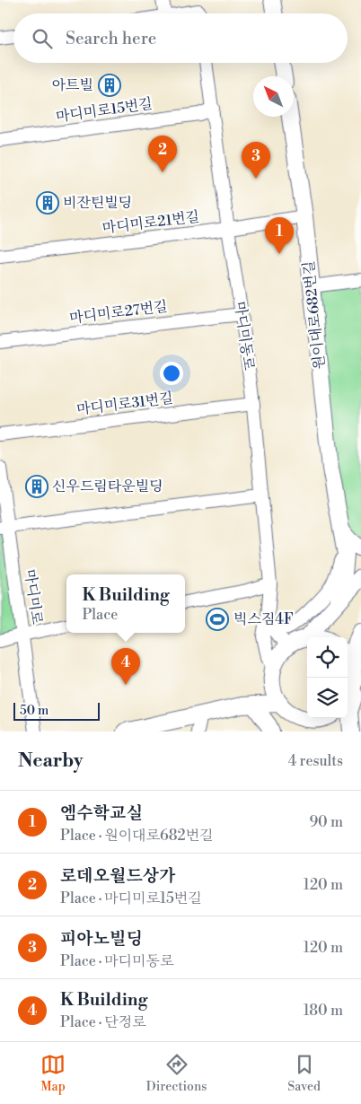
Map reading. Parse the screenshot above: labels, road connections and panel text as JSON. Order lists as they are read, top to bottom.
{
  "streets": {
    "street": [
      "마디미로15번길",
      "마디미로21번길",
      "마디미로27번길",
      "원이대로682번길",
      "마디미동로",
      "마디미로31번길",
      "마디미로"
    ]
  },
  "crossings": [
    ["마디미로15번길", "마디미동로"],
    ["마디미로21번길", "원이대로682번길"],
    ["마디미로21번길", "마디미동로"],
    ["마디미로27번길", "마디미동로"],
    ["마디미동로", "마디미로31번길"]
  ],
  "places": {
    "building": ["아트빌", "비잔틴빌딩", "신우드림타운빌딩"],
    "sports": ["빅스짐4F"]
  },
  "scale_bar": "50 m",
  "north": "top left",
  "page": {
    "search": "Search here",
    "pins": [
      "2",
      "3",
      "1",
      "4"
    ],
    "popup": ["K Building", "Place"],
    "scale": "50 m",
    "heading": ["Nearby", "4 results"],
    "list": [
      {
        "mark": "1",
        "name": "엠수학교실",
        "note": "Place · 원이대로682번길",
        "value": "90 m"
      },
      {
        "mark": "2",
        "name": "로데오월드상가",
        "note": "Place · 마디미로15번길",
        "value": "120 m"
      },
      {
        "mark": "3",
        "name": "피아노빌딩",
        "note": "Place · 마디미동로",
        "value": "120 m"
      },
      {
        "mark": "4",
        "name": "K Building",
        "note": "Place · 단정로",
        "value": "180 m"
      }
    ],
    "nav": ["Map", "Directions", "Saved"]
  }
}
